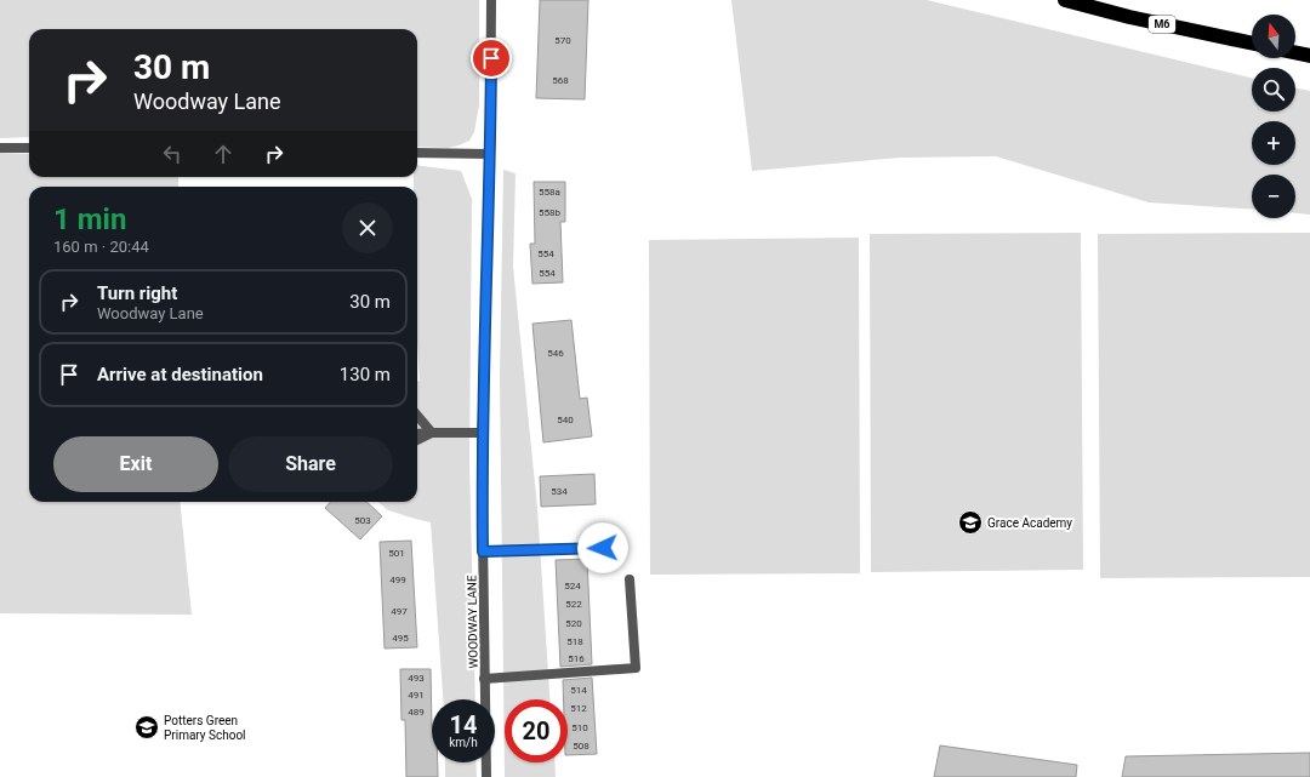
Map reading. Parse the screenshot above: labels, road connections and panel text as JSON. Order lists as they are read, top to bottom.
{
  "streets": {
    "highway": ["M6"],
    "street": ["WOODWAY LANE"]
  },
  "places": {
    "school or university": ["Grace Academy", "Potters Green Primary School"]
  },
  "house_numbers": [
    "570",
    "568",
    "558a",
    "558b",
    "554",
    "554",
    "546",
    "540",
    "534",
    "503",
    "501",
    "499",
    "524",
    "522",
    "497",
    "520",
    "495",
    "518",
    "516",
    "493",
    "514",
    "491",
    "512",
    "489",
    "510",
    "508"
  ],
  "north": "top",
  "page": {
    "map_buttons": ["+", "−"],
    "turn": ["30 m", "Woodway Lane"],
    "heading": ["1 min", "160 m · 20:44"],
    "list": [
      {
        "name": "Turn right",
        "note": "Woodway Lane",
        "value": "30 m"
      },
      {
        "name": "Arrive at destination",
        "value": "130 m"
      }
    ],
    "buttons": ["Exit", "Share"],
    "speed": "14 km/h",
    "limit": "20"
  }
}
